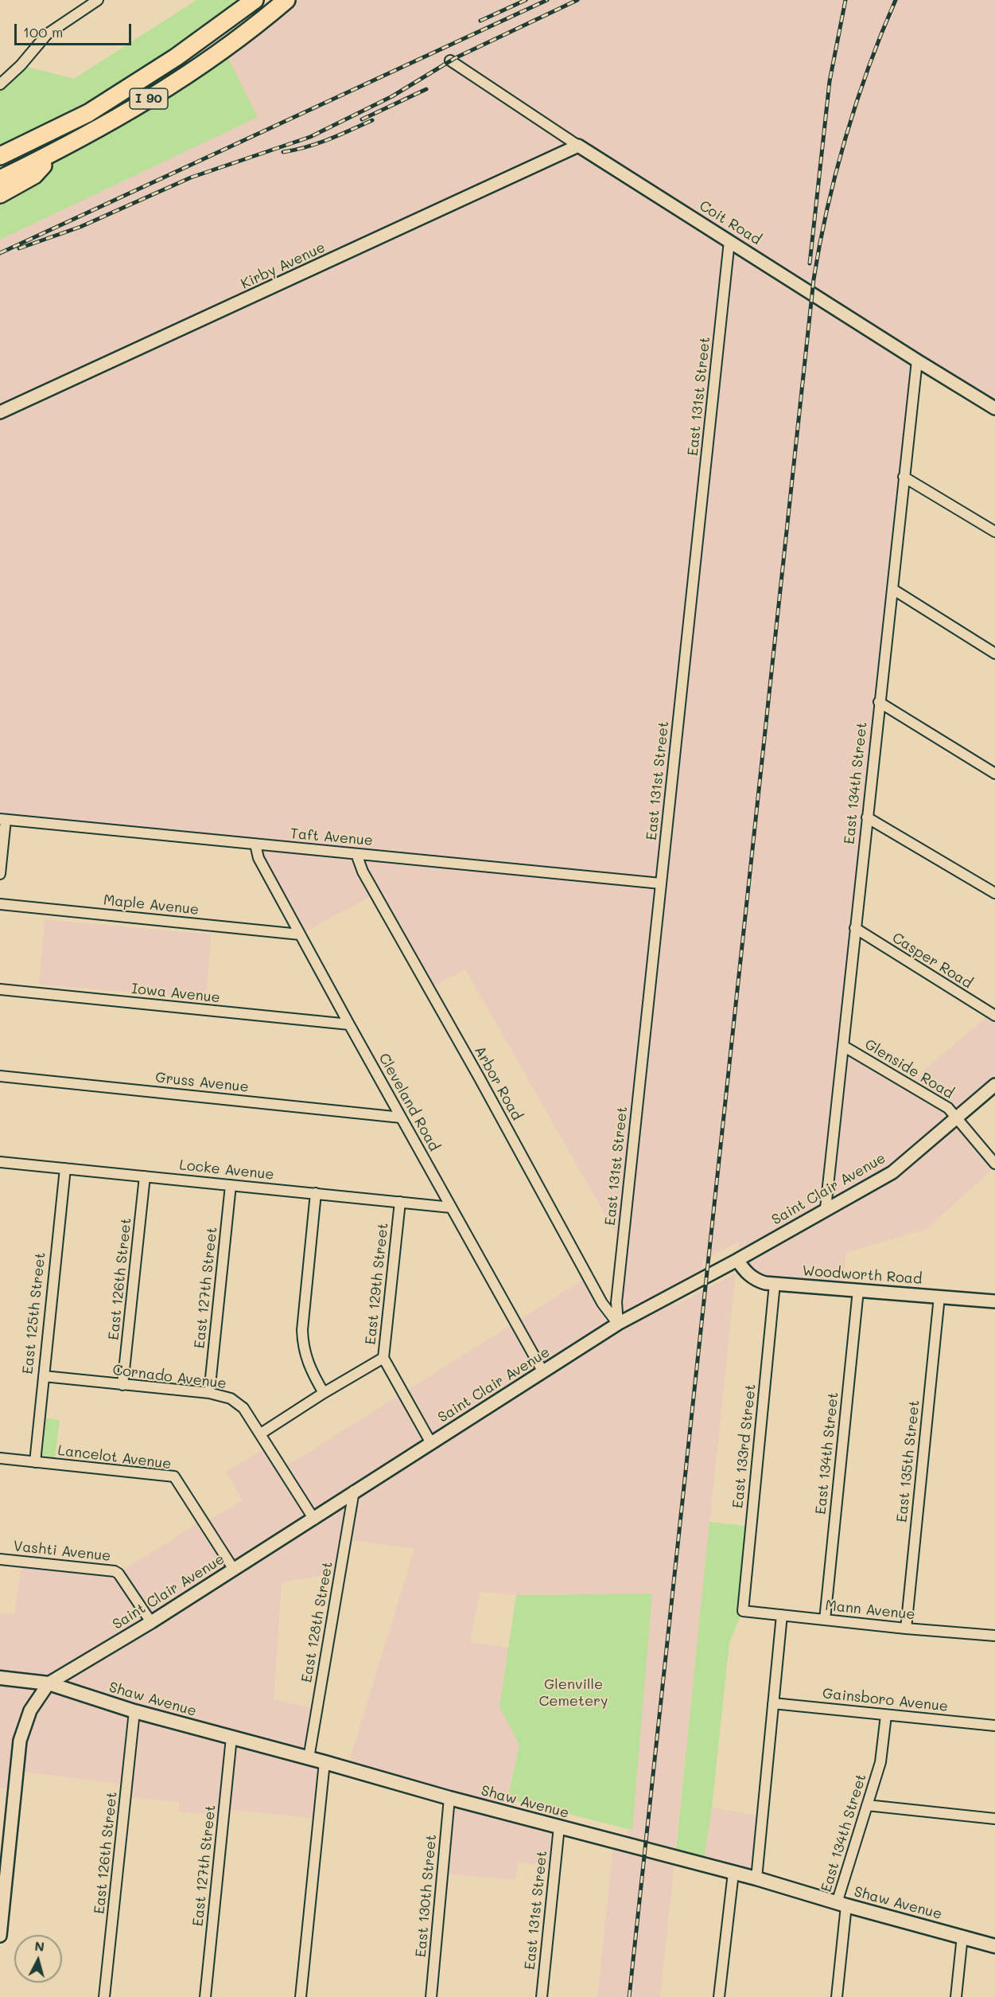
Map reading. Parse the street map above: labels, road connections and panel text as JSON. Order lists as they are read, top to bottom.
{
  "streets": {
    "highway": ["I 90"],
    "main road": ["Shaw Avenue"],
    "street": [
      "Coit Road",
      "Kirby Avenue",
      "East 131st Street",
      "East 134th Street",
      "Taft Avenue",
      "Maple Avenue",
      "Casper Road",
      "Iowa Avenue",
      "Glenside Road",
      "Gruss Avenue",
      "Arbor Road",
      "Cleveland Road",
      "Locke Avenue",
      "Saint Clair Avenue",
      "Woodworth Road",
      "East 126th Street",
      "East 129th Street",
      "East 127th Street",
      "East 125th Street",
      "Cornado Avenue",
      "East 133rd Street",
      "Lancelot Avenue",
      "East 135th Street",
      "Vashti Avenue",
      "Mann Avenue",
      "East 128th Street",
      "Gainsboro Avenue",
      "East 130th Street"
    ]
  },
  "crossings": [
    ["Coit Road", "Kirby Avenue"],
    ["Coit Road", "East 131st Street"],
    ["Coit Road", "East 134th Street"],
    ["East 131st Street", "Taft Avenue"],
    ["East 131st Street", "Arbor Road"],
    ["East 131st Street", "Saint Clair Avenue"],
    ["East 131st Street", "Shaw Avenue"],
    ["East 134th Street", "Casper Road"],
    ["East 134th Street", "Glenside Road"],
    ["East 134th Street", "Saint Clair Avenue"],
    ["East 134th Street", "Woodworth Road"],
    ["East 134th Street", "Mann Avenue"],
    ["East 134th Street", "Shaw Avenue"],
    ["East 134th Street", "Gainsboro Avenue"],
    ["Taft Avenue", "Arbor Road"],
    ["Taft Avenue", "Cleveland Road"],
    ["Maple Avenue", "Cleveland Road"],
    ["Iowa Avenue", "Cleveland Road"],
    ["Glenside Road", "Saint Clair Avenue"],
    ["Gruss Avenue", "Cleveland Road"],
    ["Arbor Road", "Saint Clair Avenue"],
    ["Cleveland Road", "Locke Avenue"],
    ["Cleveland Road", "Saint Clair Avenue"],
    ["Locke Avenue", "East 126th Street"],
    ["Locke Avenue", "East 129th Street"],
    ["Locke Avenue", "East 127th Street"],
    ["Locke Avenue", "East 125th Street"],
    ["Saint Clair Avenue", "Woodworth Road"],
    ["Saint Clair Avenue", "East 129th Street"],
    ["Saint Clair Avenue", "Cornado Avenue"],
    ["Saint Clair Avenue", "Lancelot Avenue"],
    ["Saint Clair Avenue", "Vashti Avenue"],
    ["Saint Clair Avenue", "East 128th Street"],
    ["Saint Clair Avenue", "Shaw Avenue"],
    ["Woodworth Road", "East 133rd Street"],
    ["Woodworth Road", "East 135th Street"],
    ["East 126th Street", "Cornado Avenue"],
    ["East 126th Street", "Shaw Avenue"],
    ["East 127th Street", "Cornado Avenue"],
    ["East 127th Street", "Shaw Avenue"],
    ["East 125th Street", "Cornado Avenue"],
    ["East 125th Street", "Lancelot Avenue"],
    ["East 133rd Street", "Mann Avenue"],
    ["East 135th Street", "Mann Avenue"],
    ["East 128th Street", "Shaw Avenue"],
    ["Shaw Avenue", "East 130th Street"]
  ],
  "parks": ["Glenville Cemetery"],
  "scale_bar": "100 m",
  "north": "top"
}
